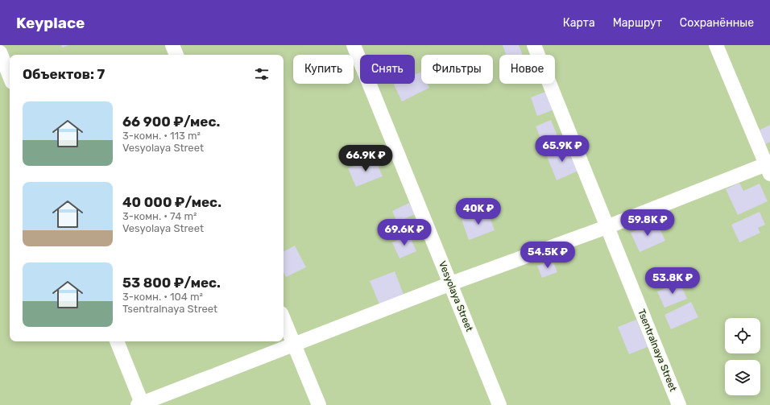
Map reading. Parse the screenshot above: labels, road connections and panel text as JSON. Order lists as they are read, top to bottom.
{
  "streets": {
    "street": ["Vesyolaya Street", "Tsentralnaya Street"]
  },
  "page": {
    "header": "Keyplace",
    "nav": ["Карта", "Маршрут", "Сохранённые"],
    "chip": [
      "Купить",
      "Снять",
      "Фильтры",
      "Новое"
    ],
    "heading": "Объектов: 7",
    "list": [
      {
        "name": "66 900 ₽/мес.",
        "note": "3-комн. · 113 m² · Vesyolaya Street"
      },
      {
        "name": "40 000 ₽/мес.",
        "note": "3-комн. · 74 m² · Vesyolaya Street"
      },
      {
        "name": "53 800 ₽/мес.",
        "note": "3-комн. · 104 m² · Tsentralnaya Street"
      }
    ],
    "price": [
      "65.9K ₽",
      "66.9K ₽",
      "40K ₽",
      "59.8K ₽",
      "69.6K ₽",
      "54.5K ₽",
      "53.8K ₽"
    ]
  }
}
